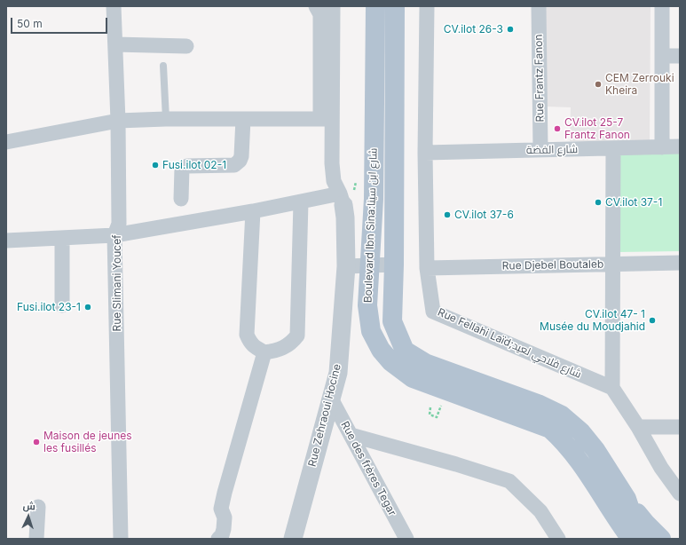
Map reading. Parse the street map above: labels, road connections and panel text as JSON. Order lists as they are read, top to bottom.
{
  "streets": {
    "main road": ["Boulevard Ibn Sina:شارع ابن سينا"],
    "street": [
      "Rue Frantz Fanon",
      "شارع الفضة",
      "Rue Djebel Boutaleb",
      "Rue Slimani Youcef",
      "Rue Fellahi Laïd;شارع فلاحي لعيد",
      "Rue Zehraoui Hocine",
      "Rue des frères Tegar"
    ]
  },
  "crossings": [
    ["Rue Frantz Fanon", "شارع الفضة"],
    ["شارع الفضة", "Rue Fellahi Laïd;شارع فلاحي لعيد"],
    ["Rue Djebel Boutaleb", "Rue Fellahi Laïd;شارع فلاحي لعيد"],
    ["Rue Zehraoui Hocine", "Rue des frères Tegar"]
  ],
  "places": [
    "CV.ilot 26-3",
    "CEM Zerrouki Kheira",
    "CV.ilot 25-7 Frantz Fanon",
    "Fusi.ilot 02-1",
    "CV.ilot 37-1",
    "CV.ilot 37-6",
    "Fusi.ilot 23-1",
    "CV.ilot 47- 1 Musée du Moudjahid",
    "Maison de jeunes les fusillés"
  ],
  "scale_bar": "50 m",
  "north": "top"
}
